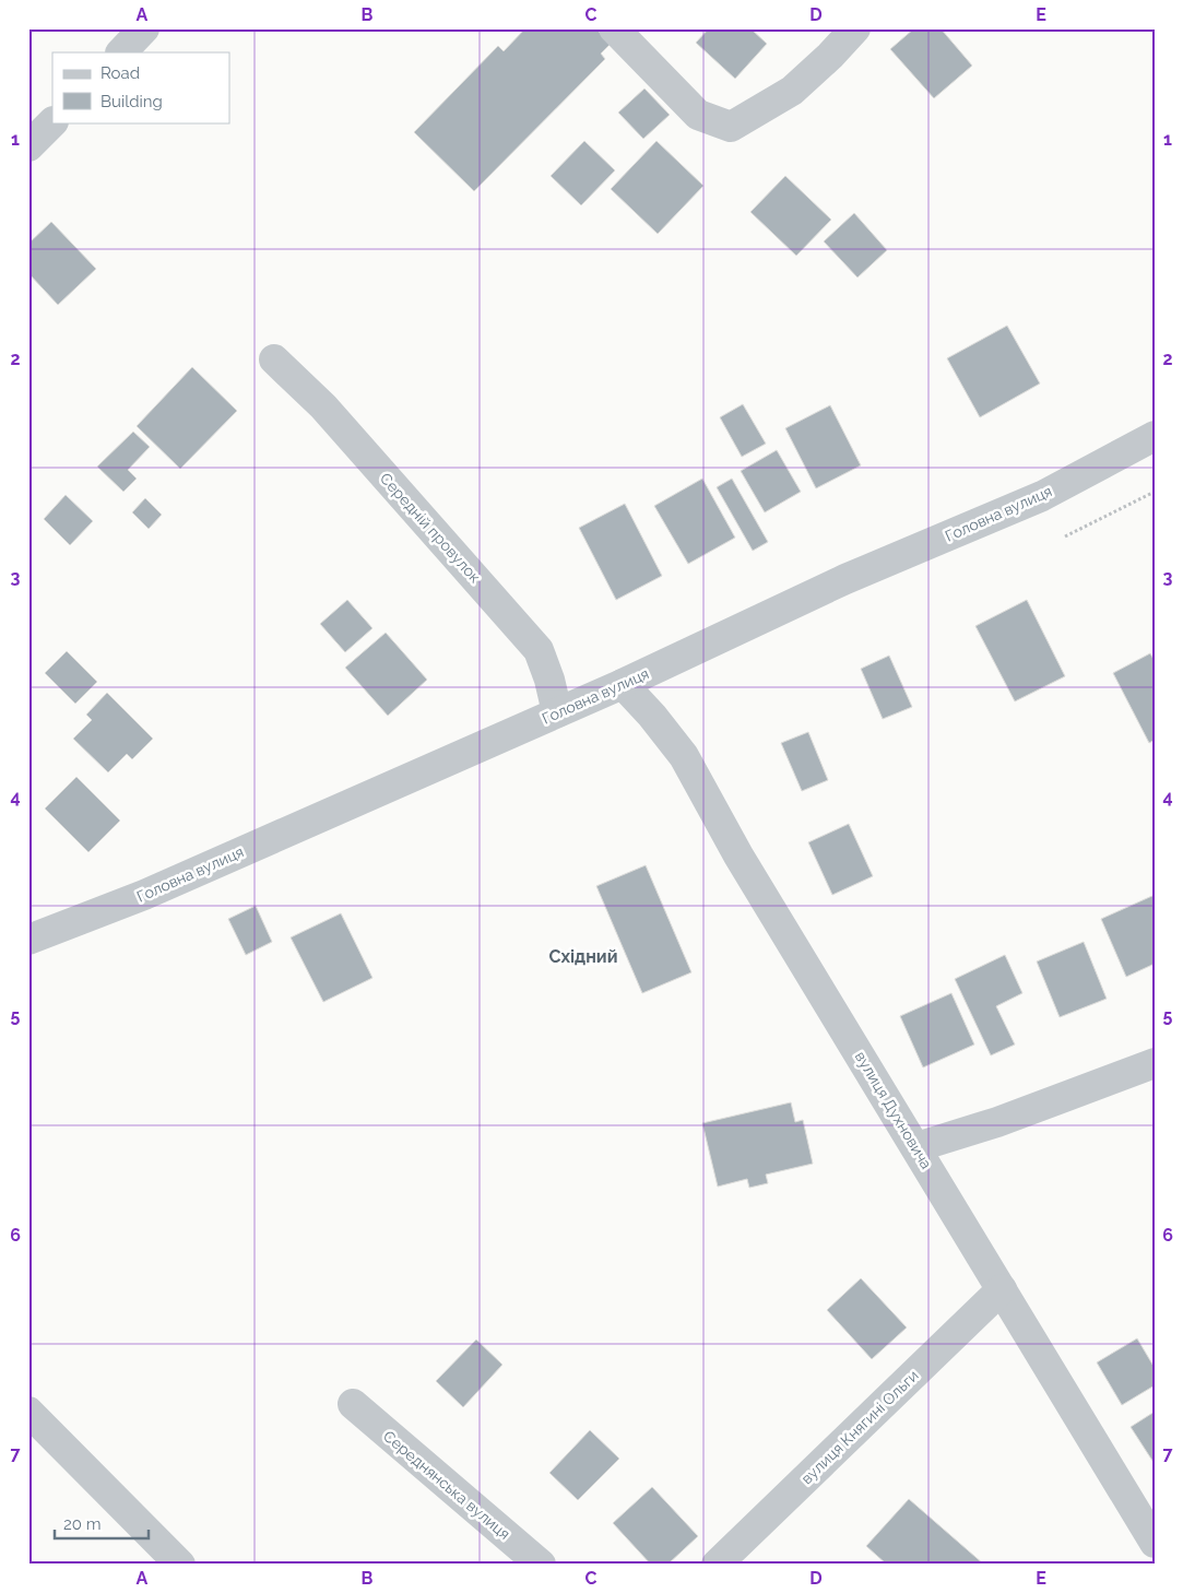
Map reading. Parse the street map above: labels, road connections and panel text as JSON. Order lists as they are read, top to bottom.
{
  "streets": {
    "street": [
      "Головна вулиця",
      "Середній провулок",
      "вулиця Духновича",
      "вулиця Княгині Ольги",
      "Середнянська вулиця"
    ]
  },
  "crossings": [
    ["Головна вулиця", "Середній провулок"],
    ["Головна вулиця", "вулиця Духновича"],
    ["вулиця Духновича", "вулиця Княгині Ольги"]
  ],
  "districts": ["Східний"],
  "legend": ["Road", "Building"],
  "scale_bar": "20 m",
  "grid": {
    "columns": [
      "A",
      "B",
      "C",
      "D",
      "E"
    ],
    "rows": [
      "1",
      "2",
      "3",
      "4",
      "5",
      "6",
      "7"
    ]
  }
}
